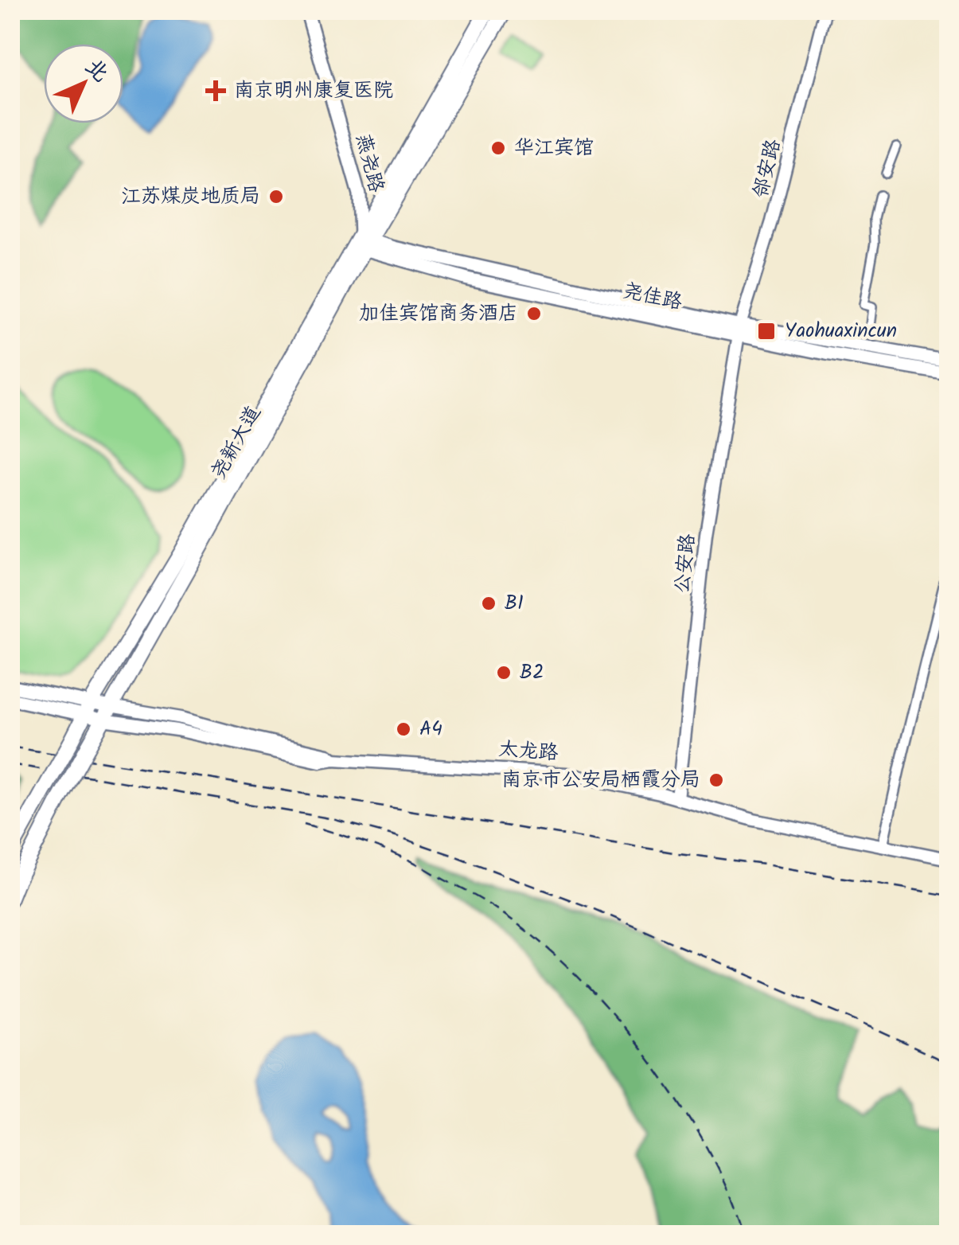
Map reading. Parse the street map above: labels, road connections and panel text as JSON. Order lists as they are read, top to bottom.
{
  "streets": {
    "main road": [
      "燕尧路",
      "尧佳路",
      "尧新大道",
      "太龙路"
    ],
    "street": ["邻安路", "公安路"]
  },
  "crossings": [
    ["燕尧路", "尧佳路"],
    ["燕尧路", "尧新大道"],
    ["邻安路", "尧佳路"],
    ["邻安路", "公安路"],
    ["尧佳路", "尧新大道"],
    ["尧佳路", "公安路"],
    ["尧新大道", "太龙路"],
    ["公安路", "太龙路"]
  ],
  "places": {
    "health": ["南京明州康复医院"],
    "other": [
      "华江宾馆",
      "江苏煤炭地质局",
      "加佳宾馆商务酒店",
      "B1",
      "B2",
      "A4",
      "南京市公安局栖霞分局"
    ],
    "transit": ["Yaohuaxincun"]
  },
  "north": "top right"
}
